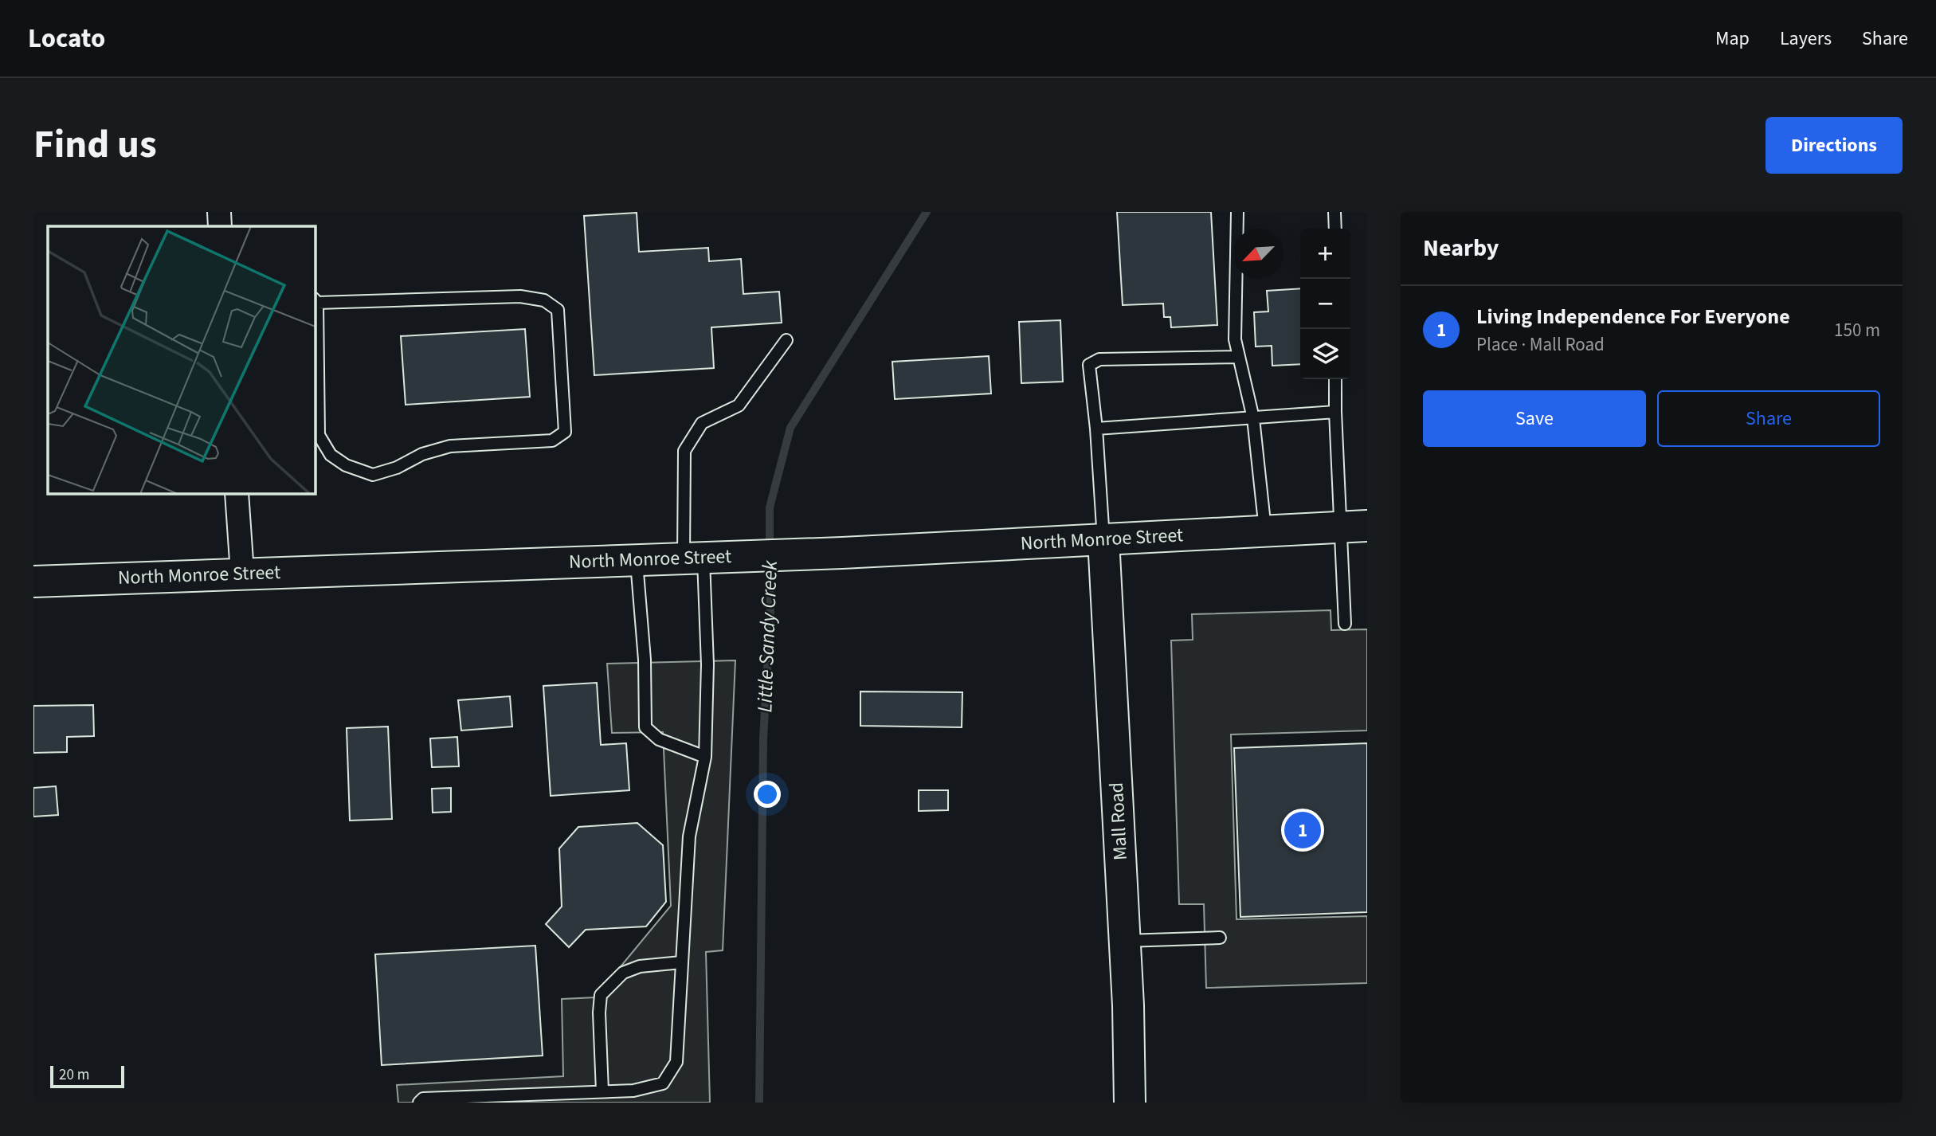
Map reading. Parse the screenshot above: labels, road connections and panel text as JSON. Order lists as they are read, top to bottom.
{
  "streets": {
    "main road": ["North Monroe Street", "Mall Road"]
  },
  "crossings": [
    ["North Monroe Street", "Mall Road"]
  ],
  "water": ["Little Sandy Creek"],
  "scale_bar": "20 m",
  "north": "bottom left",
  "page": {
    "header": "Locato",
    "nav": ["Map", "Layers", "Share"],
    "title": "Find us",
    "buttons": [
      "Directions",
      ["Save", "Share"]
    ],
    "heading": "Nearby",
    "map_buttons": ["+", "−"],
    "list": [
      {
        "mark": "1",
        "name": "Living Independence For Everyone",
        "note": "Place · Mall Road",
        "value": "150 m"
      }
    ],
    "pins": "1",
    "scale": "20 m"
  }
}
